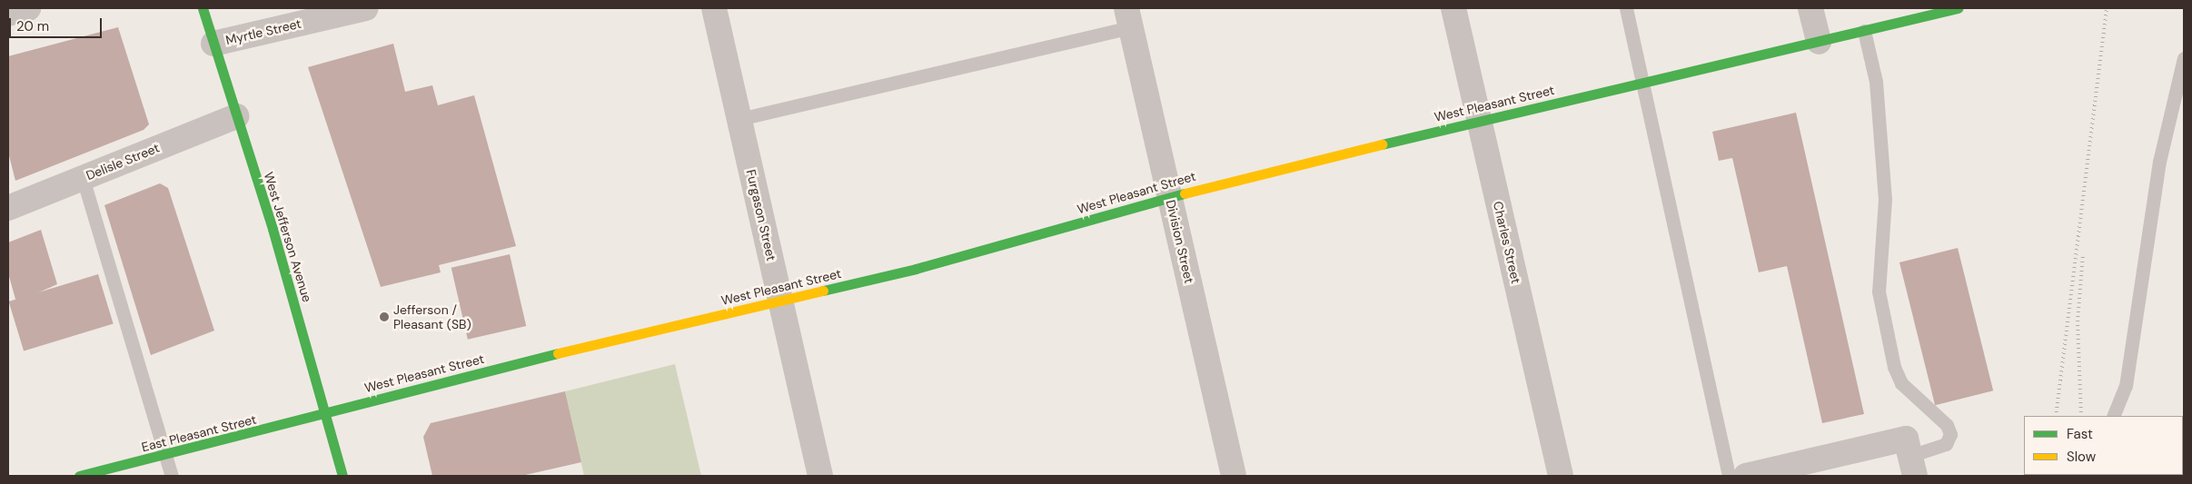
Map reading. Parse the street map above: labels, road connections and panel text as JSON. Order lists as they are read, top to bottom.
{
  "streets": {
    "street": [
      "Myrtle Street",
      "West Pleasant Street",
      "Delisle Street",
      "Furgason Street",
      "West Jefferson Avenue",
      "Division Street",
      "Charles Street",
      "East Pleasant Street"
    ]
  },
  "crossings": [
    ["Myrtle Street", "West Jefferson Avenue"],
    ["West Pleasant Street", "Furgason Street"],
    ["West Pleasant Street", "West Jefferson Avenue"],
    ["West Pleasant Street", "Division Street"],
    ["West Pleasant Street", "Charles Street"],
    ["West Pleasant Street", "East Pleasant Street"],
    ["Delisle Street", "West Jefferson Avenue"],
    ["West Jefferson Avenue", "East Pleasant Street"]
  ],
  "places": ["Jefferson / Pleasant (SB)"],
  "legend": ["Fast", "Slow"],
  "scale_bar": "20 m"
}
